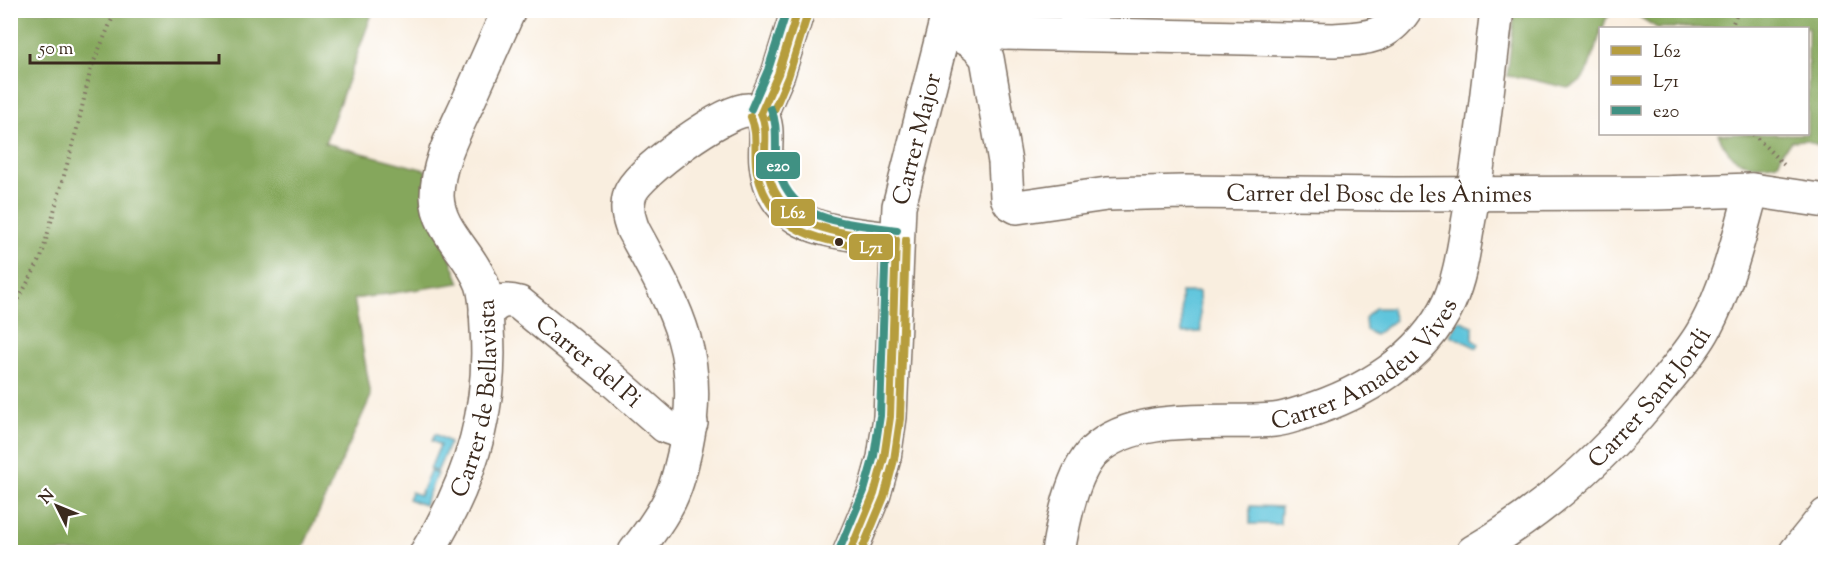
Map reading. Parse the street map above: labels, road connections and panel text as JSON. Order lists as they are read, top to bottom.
{
  "streets": {
    "street": [
      "Carrer Major",
      "Carrer del Bosc de les Ànimes",
      "Carrer Amadeu Vives",
      "Carrer del Pi",
      "Carrer Sant Jordi",
      "Carrer de Bellavista"
    ]
  },
  "crossings": [
    ["Carrer del Bosc de les Ànimes", "Carrer Amadeu Vives"],
    ["Carrer del Bosc de les Ànimes", "Carrer Sant Jordi"],
    ["Carrer del Pi", "Carrer de Bellavista"]
  ],
  "lines": ["transit line L62", "transit line e20", "transit line L71"],
  "legend": ["L62", "L71", "e20"],
  "scale_bar": "50 m",
  "north": "top left"
}
